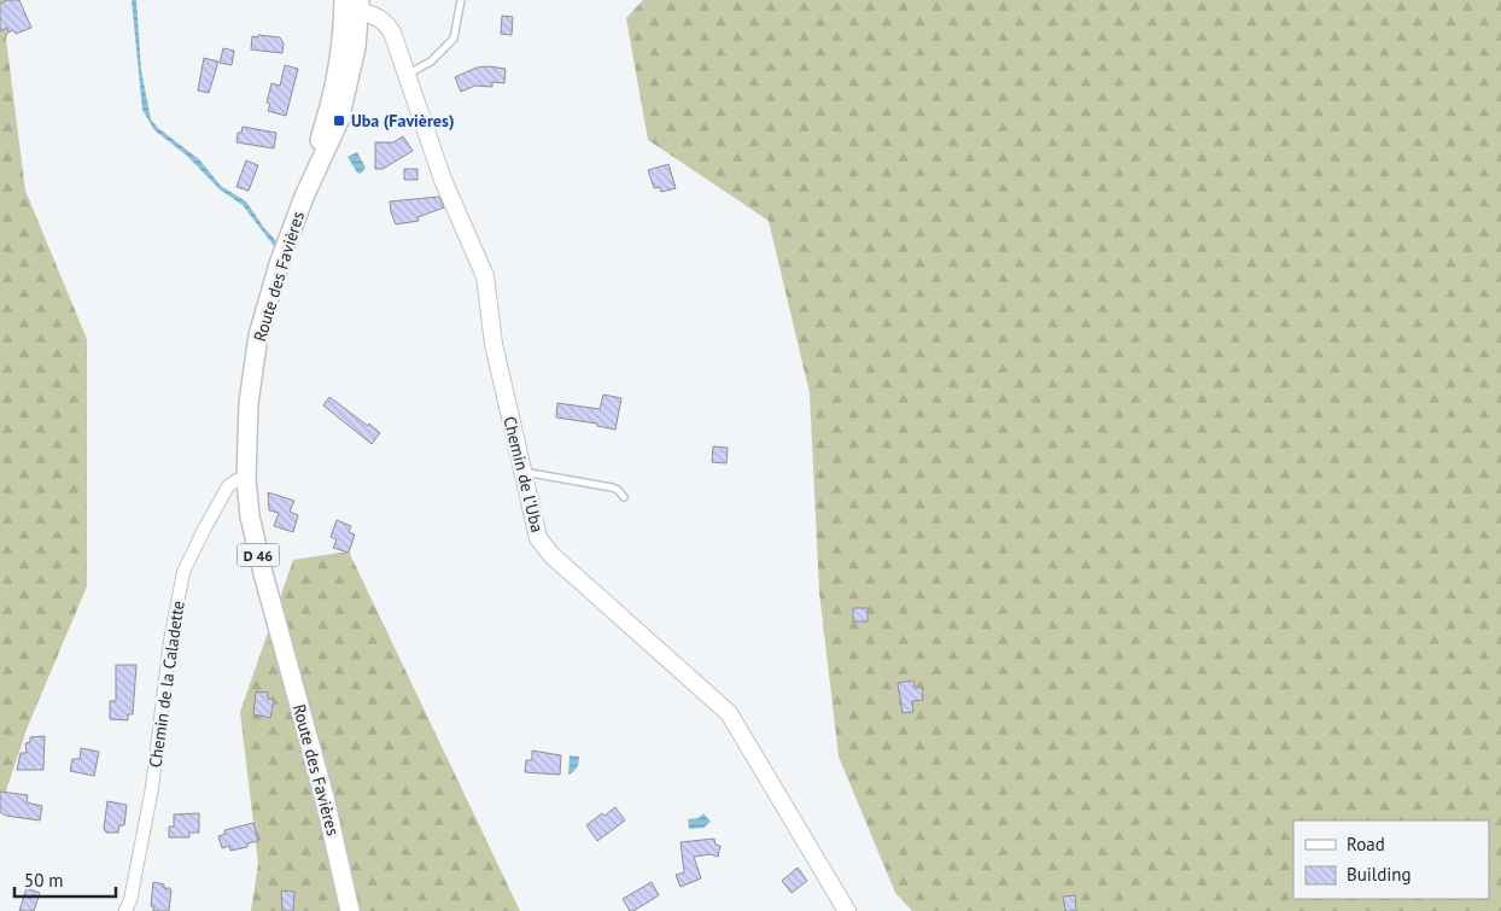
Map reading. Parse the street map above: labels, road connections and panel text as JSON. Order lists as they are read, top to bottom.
{
  "streets": {
    "main road": ["Route des Favières", "D 46"],
    "street": ["Chemin de l'Uba", "Chemin de la Caladette"]
  },
  "crossings": [
    ["Route des Favières", "Chemin de l'Uba"],
    ["Route des Favières", "Chemin de la Caladette"]
  ],
  "places": {
    "transit": ["Uba (Favières)"]
  },
  "legend": ["Road", "Building"],
  "scale_bar": "50 m"
}
